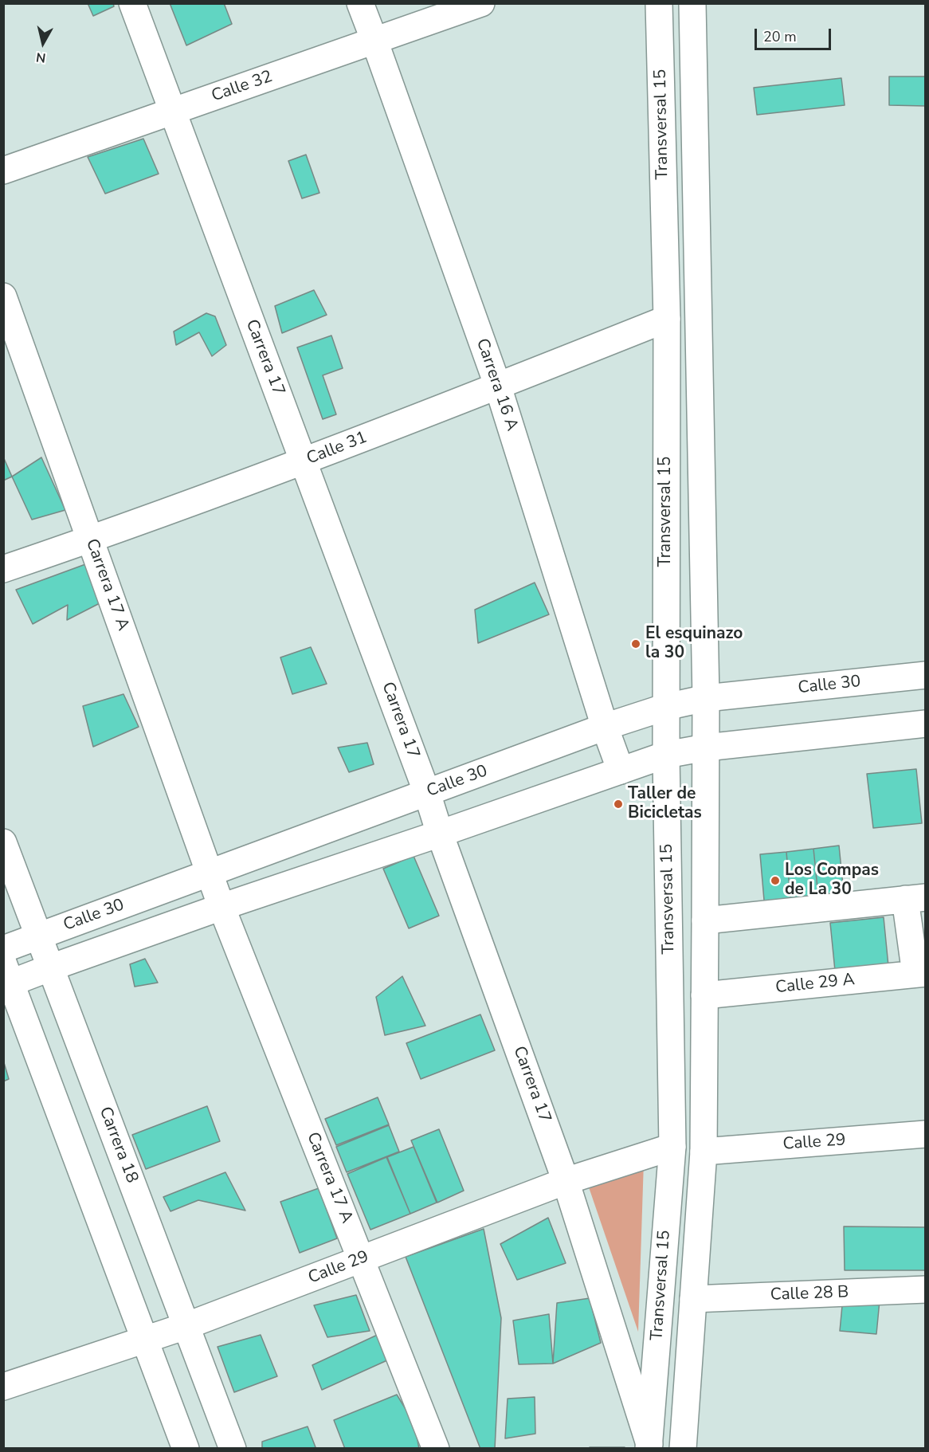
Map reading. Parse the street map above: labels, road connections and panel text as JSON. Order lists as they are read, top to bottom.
{
  "streets": {
    "street": [
      "Calle 32",
      "Transversal 15",
      "Carrera 17",
      "Carrera 16 A",
      "Calle 31",
      "Carrera 17 A",
      "Calle 30",
      "Calle 29 A",
      "Calle 29",
      "Carrera 18",
      "Calle 28 B"
    ]
  },
  "crossings": [
    ["Calle 32", "Carrera 17"],
    ["Calle 32", "Carrera 16 A"],
    ["Transversal 15", "Carrera 17"],
    ["Transversal 15", "Calle 31"],
    ["Transversal 15", "Calle 30"],
    ["Transversal 15", "Calle 29 A"],
    ["Transversal 15", "Calle 29"],
    ["Transversal 15", "Calle 28 B"],
    ["Carrera 17", "Calle 31"],
    ["Carrera 17", "Calle 30"],
    ["Carrera 17", "Calle 29"],
    ["Carrera 16 A", "Calle 31"],
    ["Carrera 16 A", "Calle 30"],
    ["Calle 31", "Carrera 17 A"],
    ["Carrera 17 A", "Calle 30"],
    ["Carrera 17 A", "Calle 29"],
    ["Calle 30", "Carrera 18"],
    ["Calle 29", "Carrera 18"]
  ],
  "places": ["El esquinazo la 30", "Taller de Bicicletas", "Los Compas de La 30"],
  "scale_bar": "20 m",
  "north": "bottom"
}
